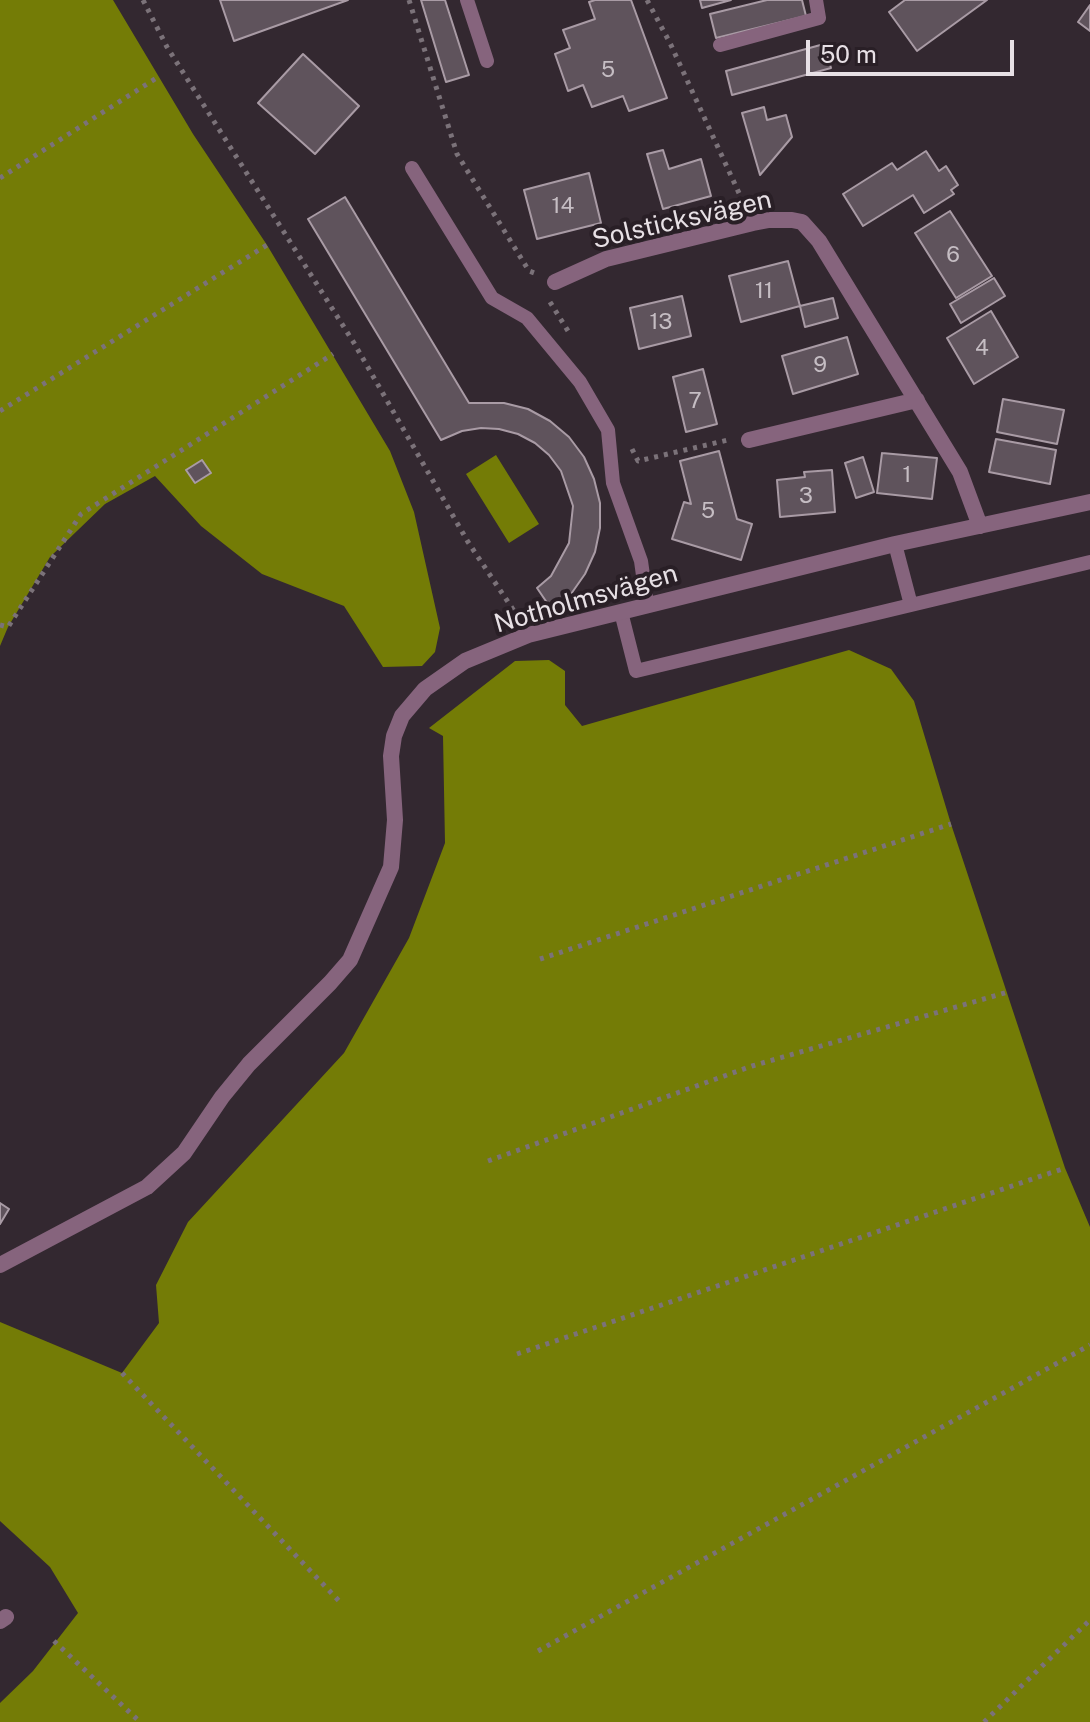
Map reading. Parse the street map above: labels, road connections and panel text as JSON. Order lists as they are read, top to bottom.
{
  "streets": {
    "street": ["Solsticksvägen", "Notholmsvägen"]
  },
  "crossings": [
    ["Solsticksvägen", "Notholmsvägen"]
  ],
  "house_numbers": [
    "5",
    "14",
    "6",
    "11",
    "13",
    "4",
    "9",
    "7",
    "1",
    "3",
    "5"
  ],
  "scale_bar": "50 m"
}
